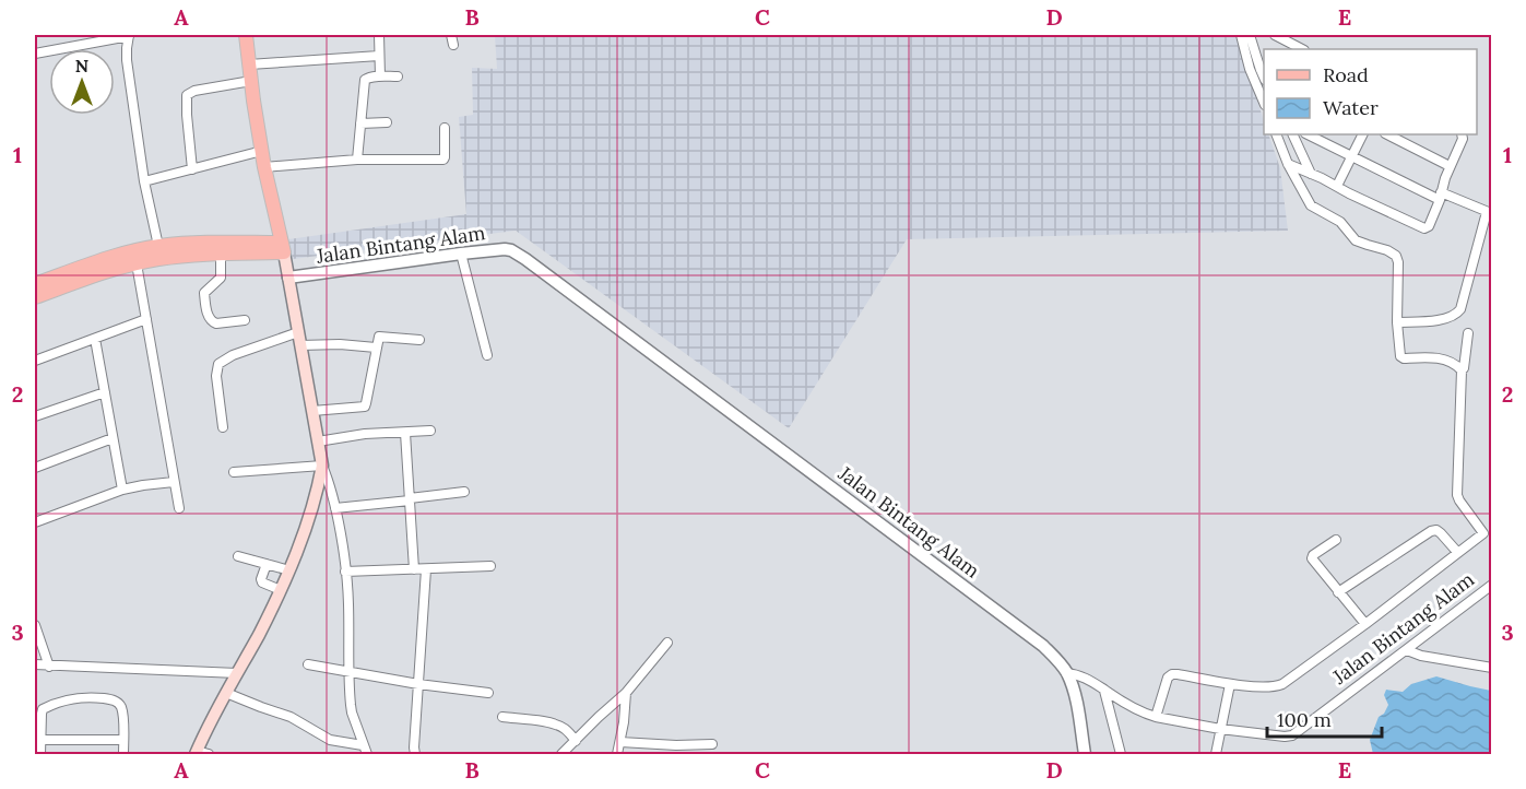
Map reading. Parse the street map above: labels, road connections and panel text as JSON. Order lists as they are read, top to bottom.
{
  "streets": {
    "street": ["Jalan Bintang Alam"]
  },
  "legend": ["Road", "Water"],
  "scale_bar": "100 m",
  "north": "top",
  "grid": {
    "columns": [
      "A",
      "B",
      "C",
      "D",
      "E"
    ],
    "rows": ["1", "2", "3"]
  }
}
